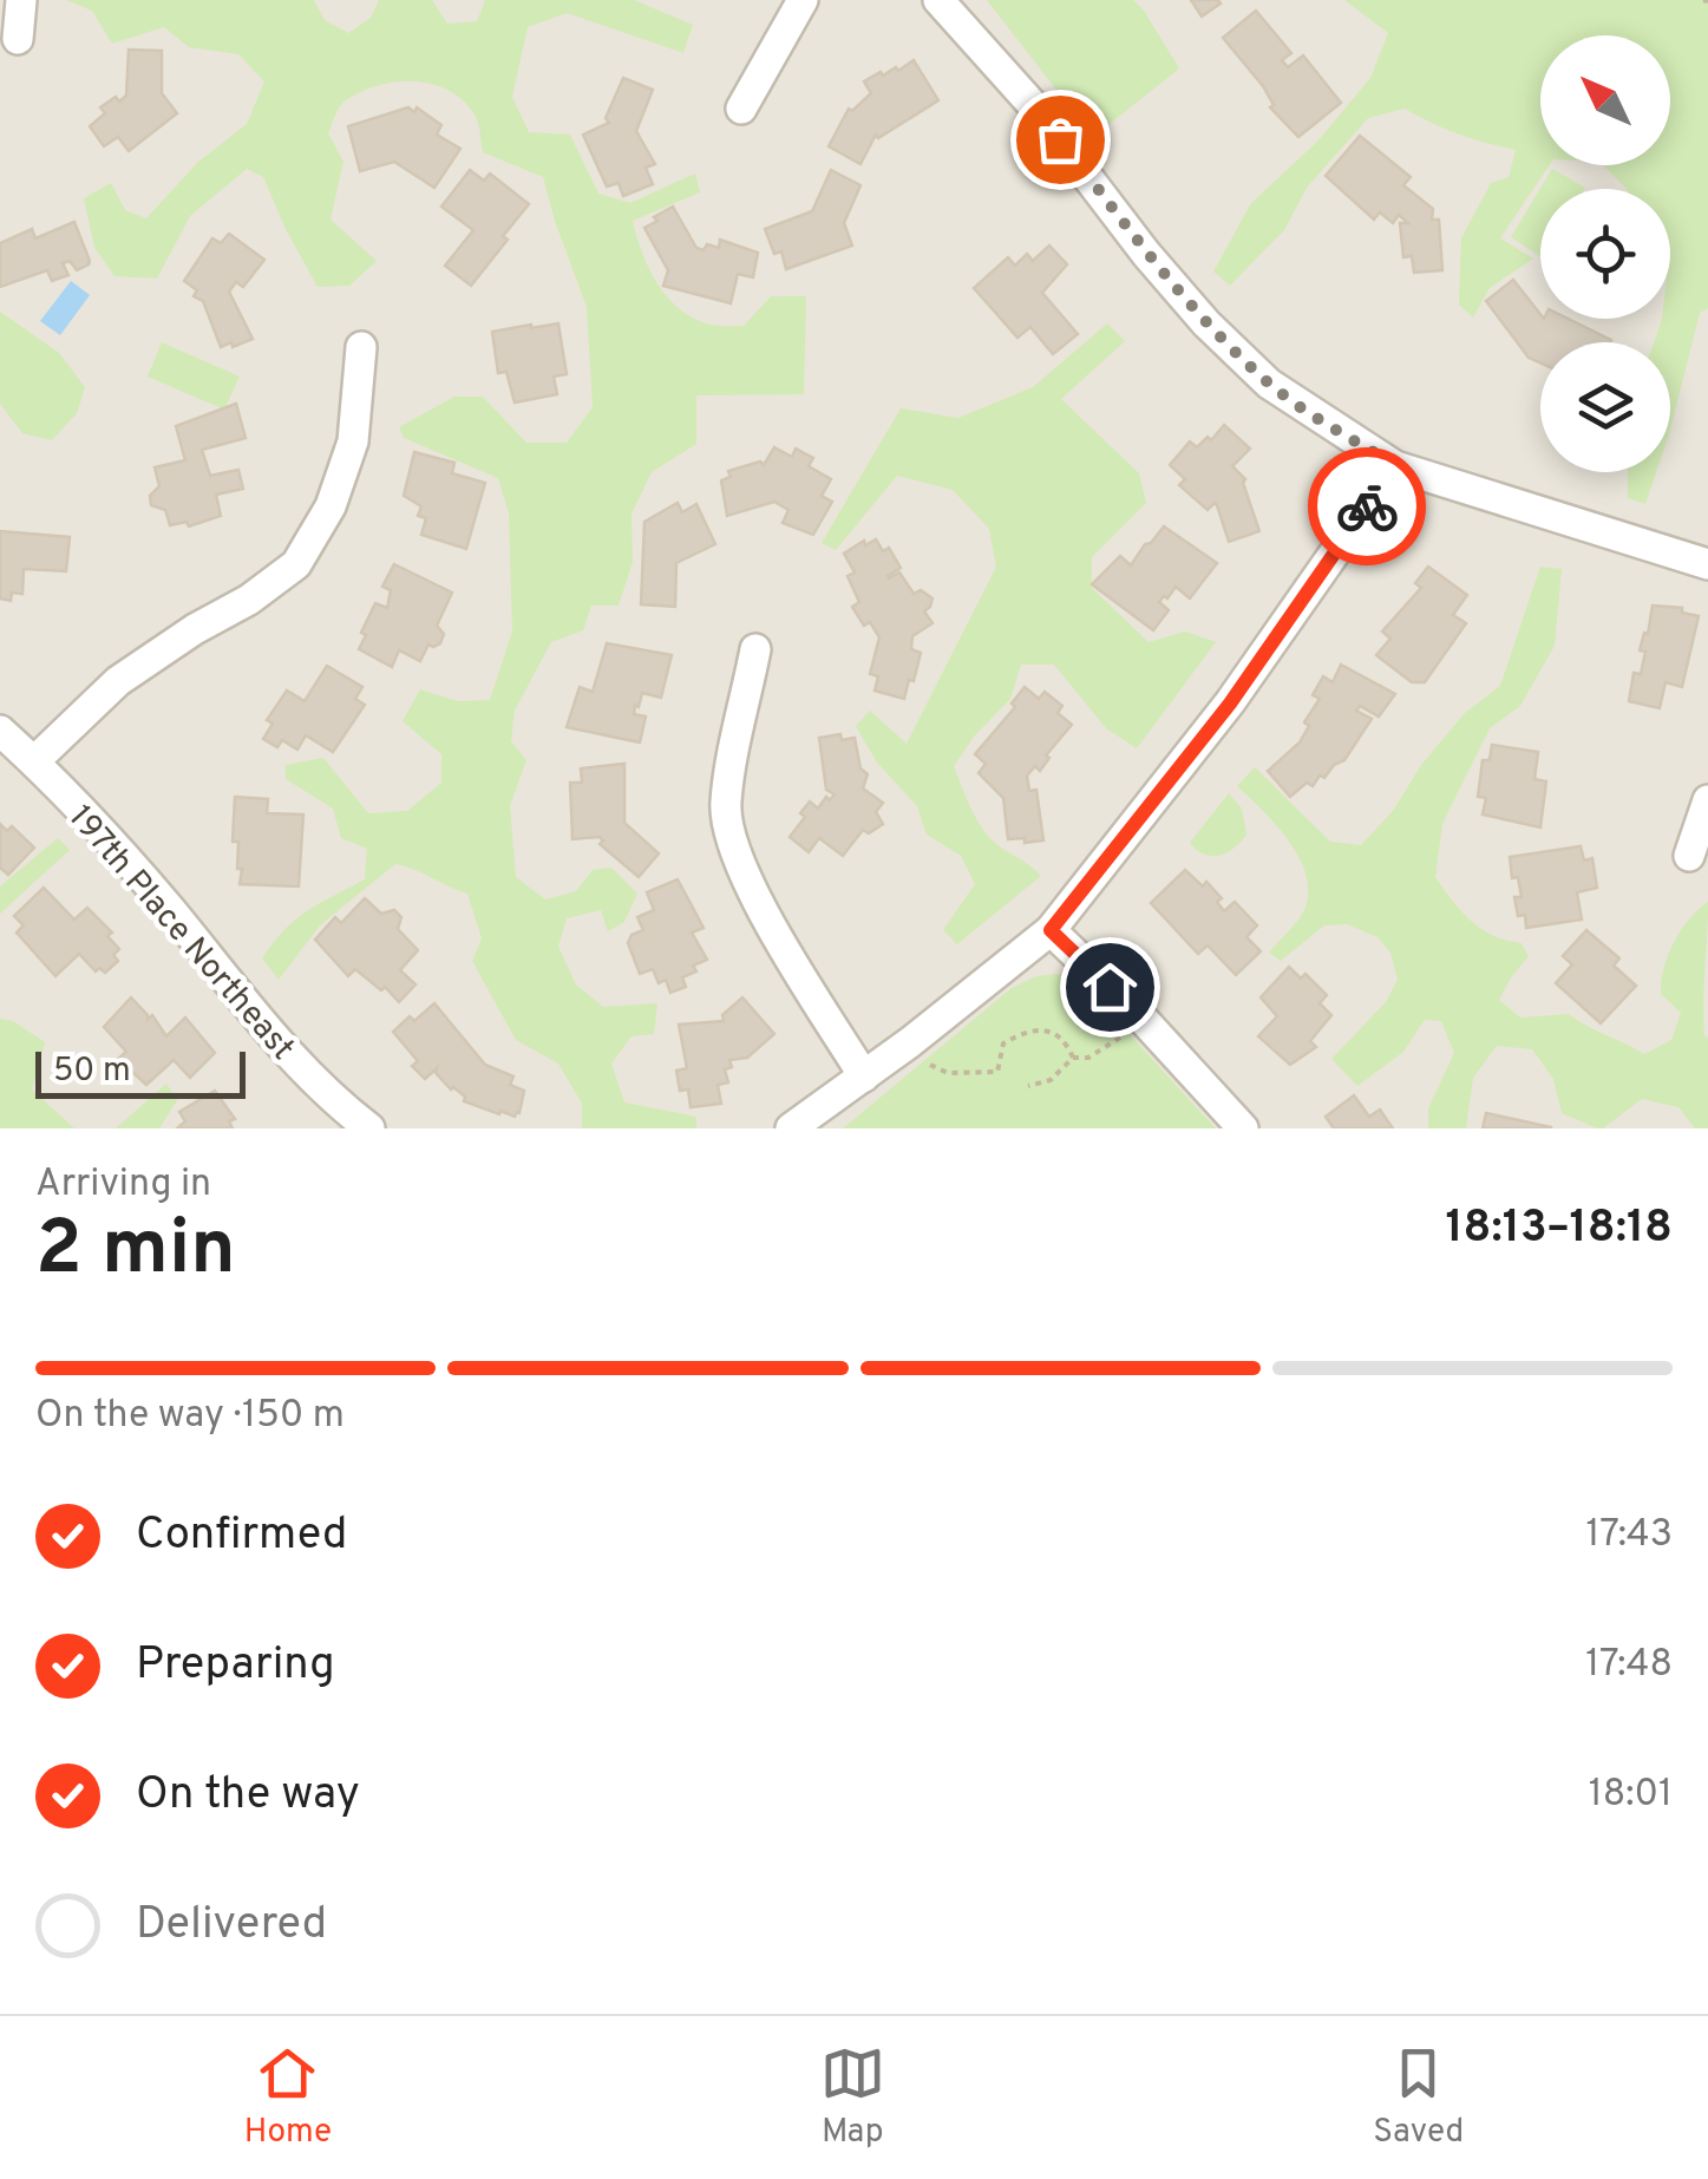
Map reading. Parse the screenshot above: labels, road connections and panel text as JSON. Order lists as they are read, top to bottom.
{
  "streets": {
    "street": ["197th Place Northeast"]
  },
  "scale_bar": "50 m",
  "north": "top left",
  "page": {
    "scale": "50 m",
    "heading": ["2 min", "Arriving in", "18:13–18:18"],
    "bar": "On the way · 150 m",
    "list": [
      ["Confirmed", "17:43"],
      ["Preparing", "17:48"],
      ["On the way", "18:01"],
      "Delivered"
    ],
    "tabs": ["Home", "Map", "Saved"]
  }
}
